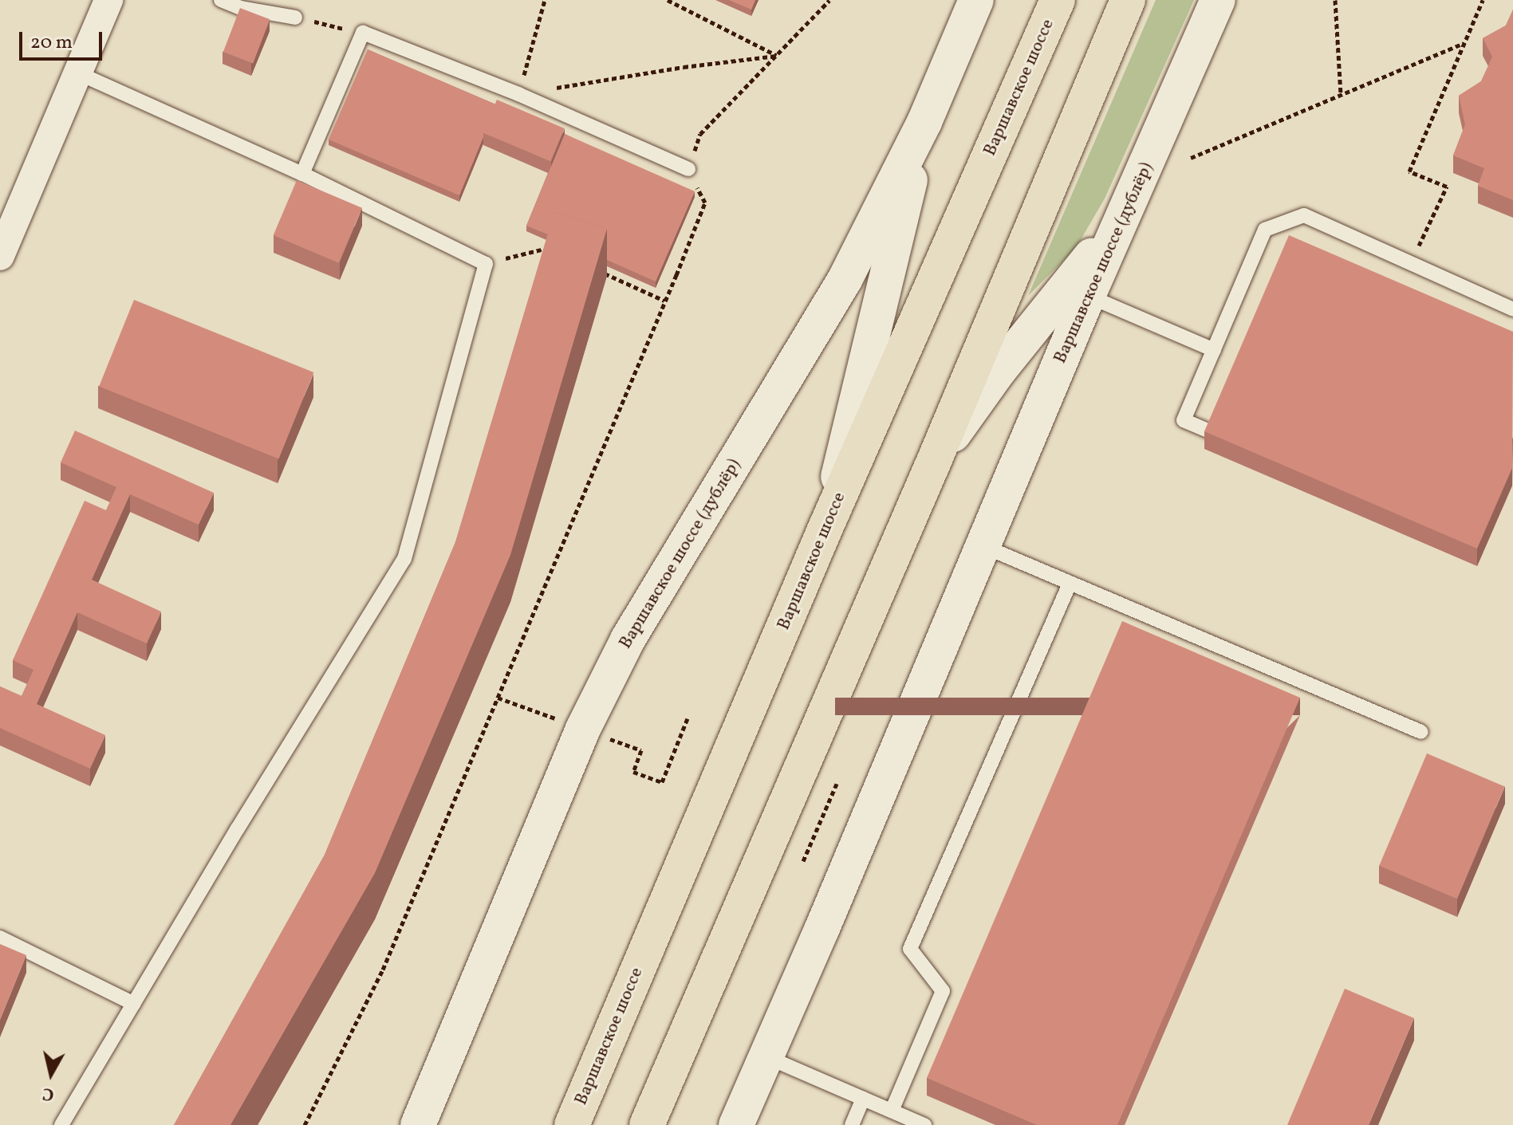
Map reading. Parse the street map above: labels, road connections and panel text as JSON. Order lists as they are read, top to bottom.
{
  "streets": {
    "main road": ["Варшавское шоссе", "Варшавское шоссе (дублёр)"]
  },
  "scale_bar": "20 m",
  "north": "bottom"
}
